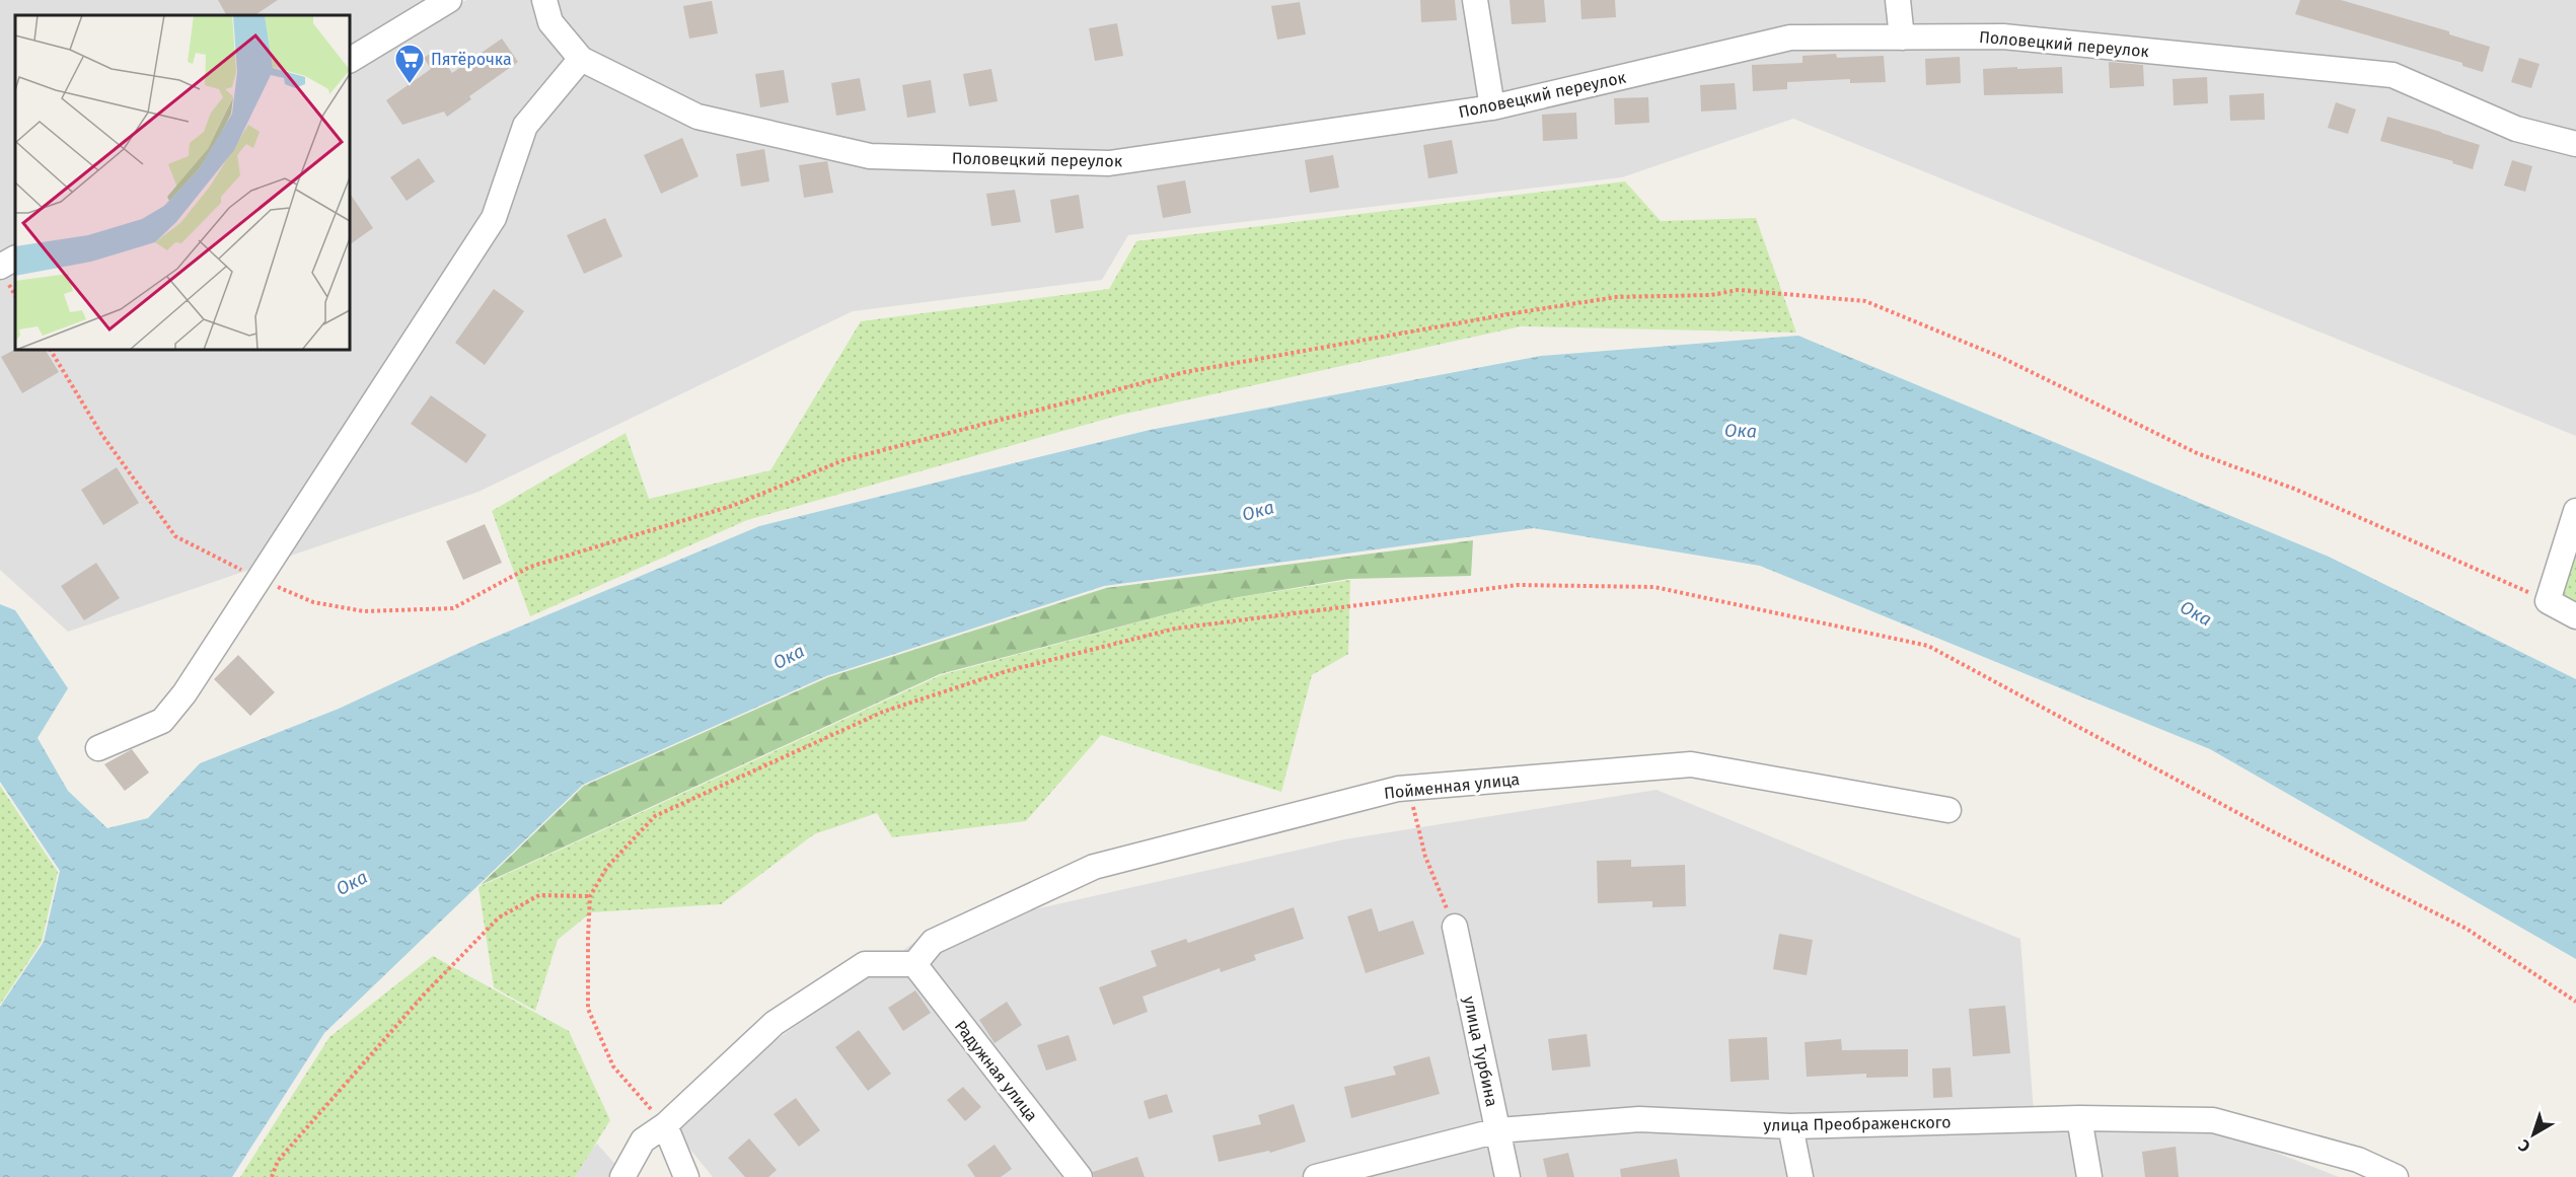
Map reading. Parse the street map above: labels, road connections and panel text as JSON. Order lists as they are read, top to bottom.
{
  "streets": {
    "street": [
      "Половецкий переулок",
      "Пойменная улица",
      "улица Турбина",
      "Радужная улица",
      "улица Преображенского"
    ]
  },
  "crossings": [
    ["Пойменная улица", "Радужная улица"],
    ["улица Турбина", "улица Преображенского"]
  ],
  "water": ["Ока"],
  "places": {
    "supermarket": ["Пятёрочка"]
  },
  "north": "bottom left"
}
